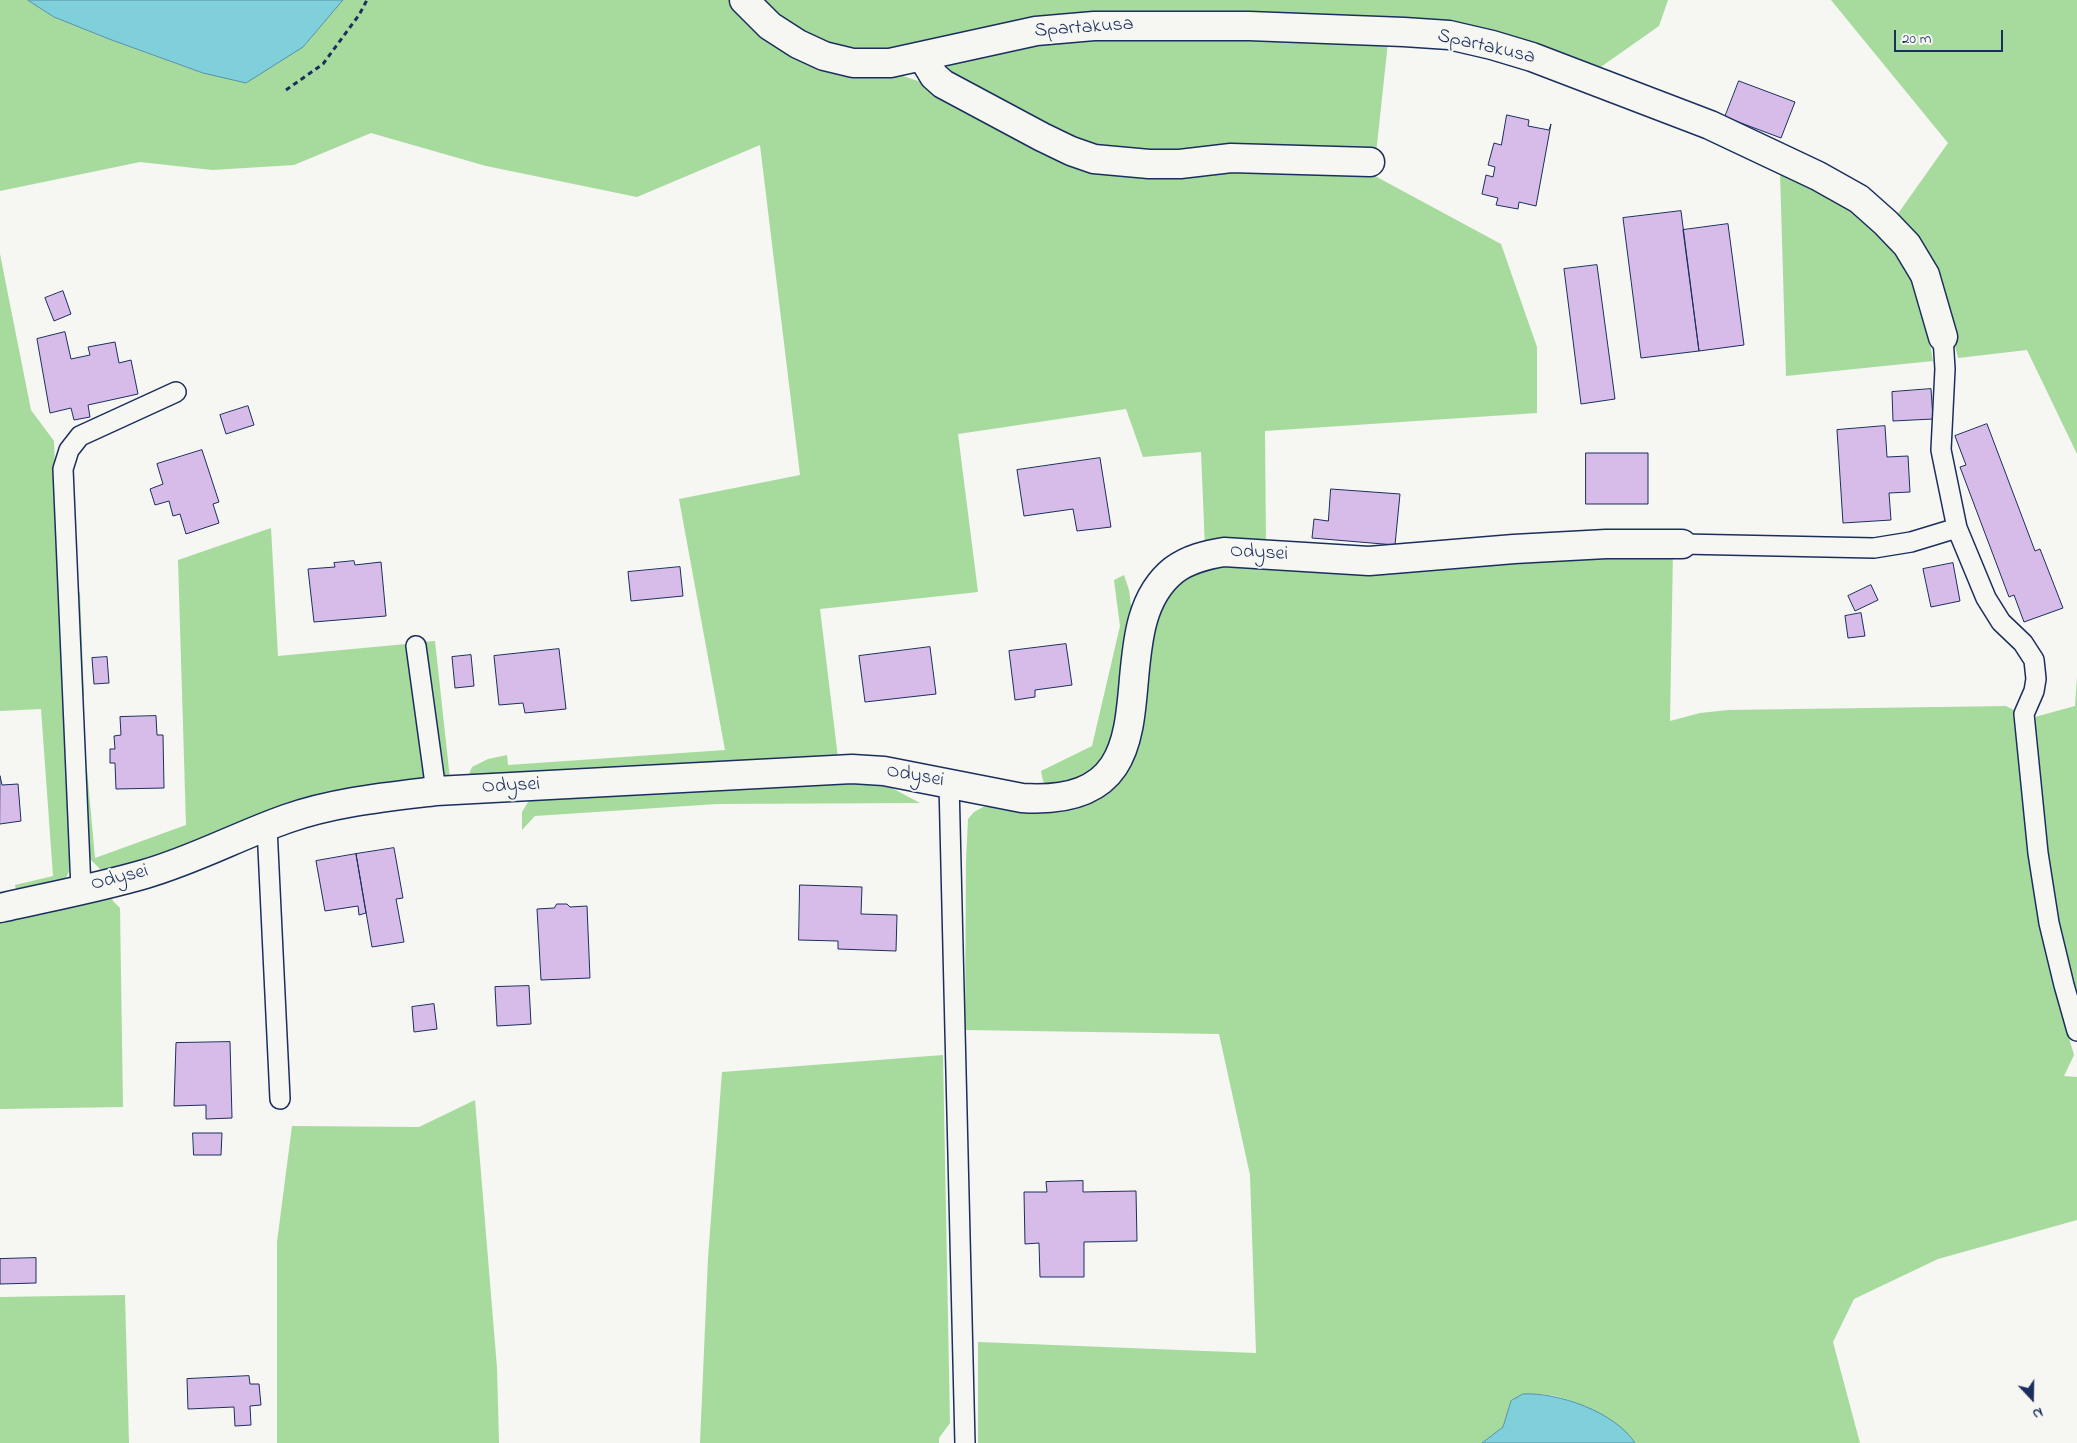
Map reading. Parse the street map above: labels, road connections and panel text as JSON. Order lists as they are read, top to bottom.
{
  "streets": {
    "street": ["Spartakusa", "Odysei"]
  },
  "scale_bar": "20 m",
  "north": "bottom"
}
